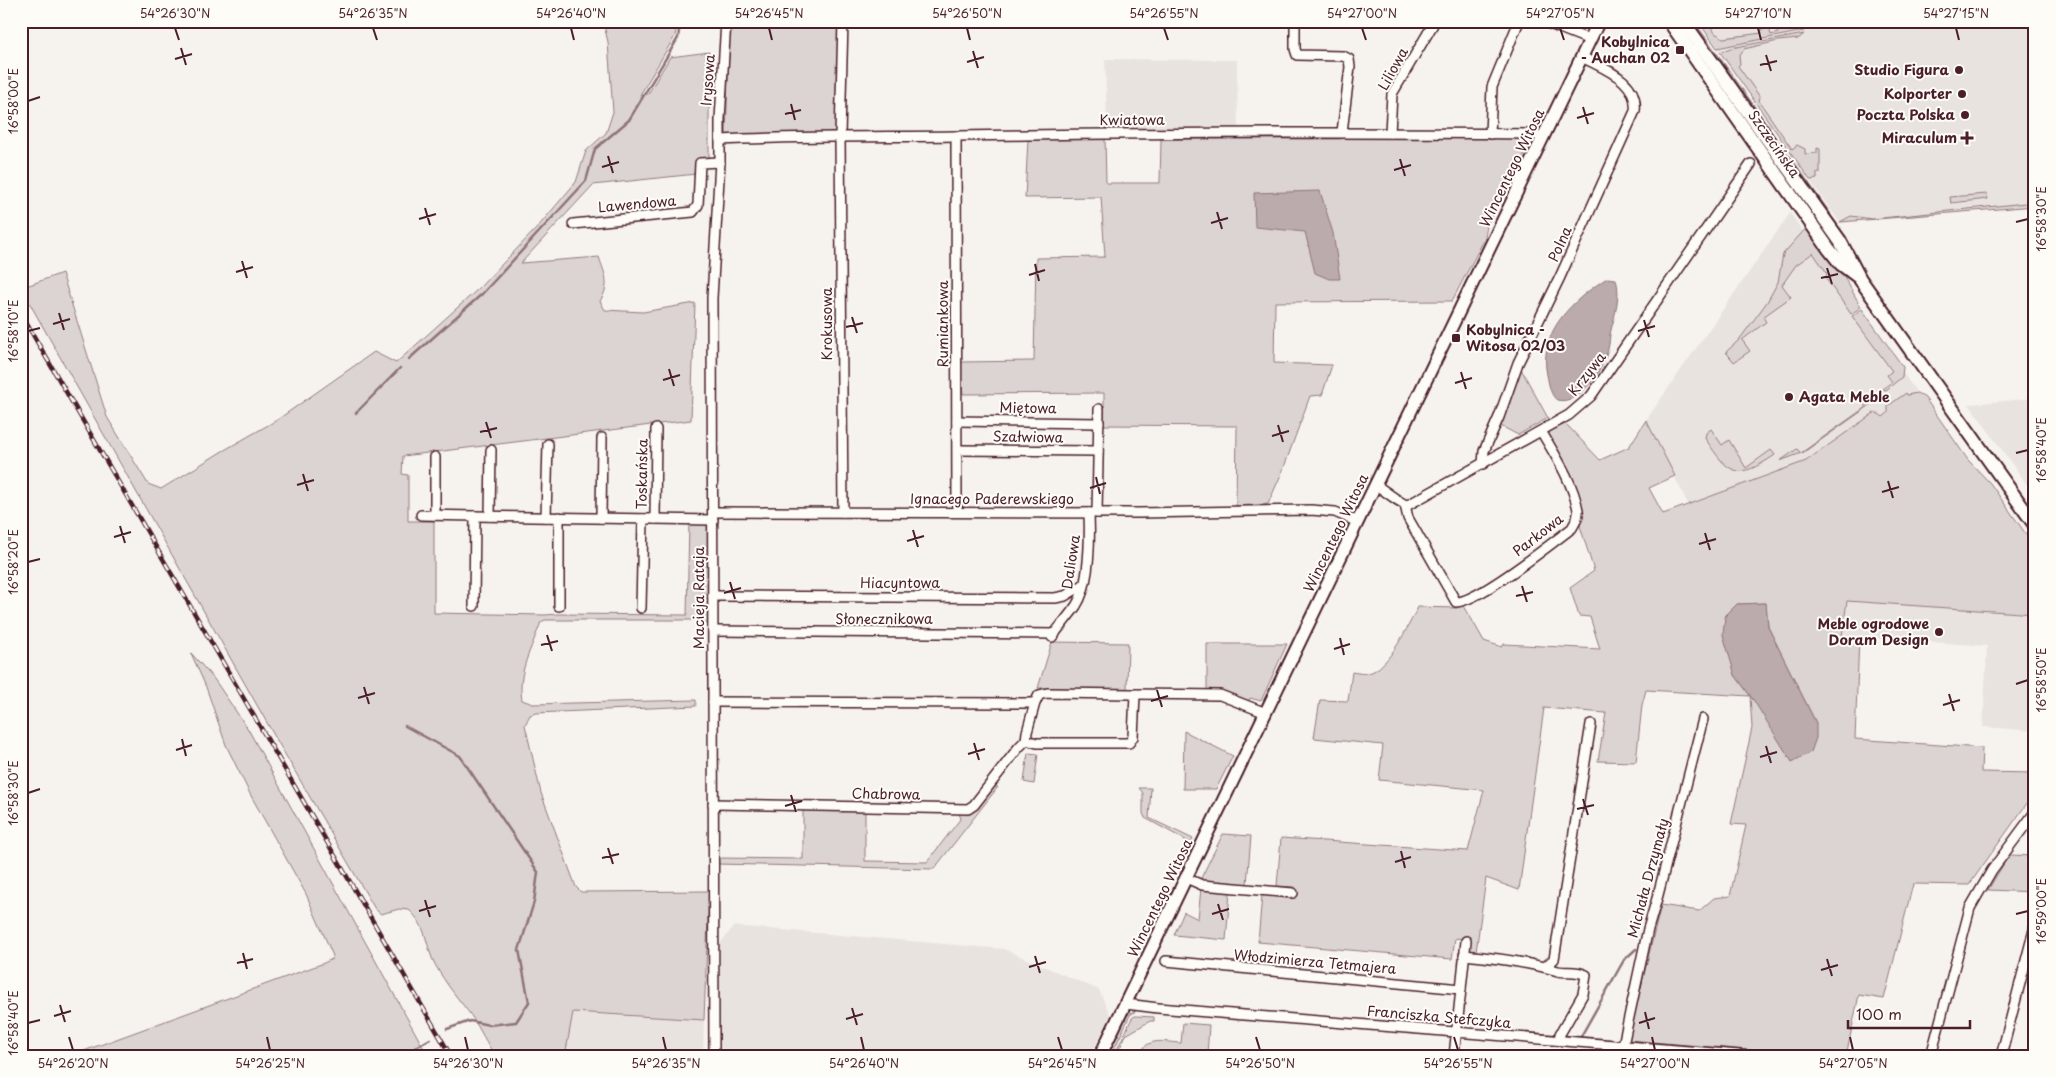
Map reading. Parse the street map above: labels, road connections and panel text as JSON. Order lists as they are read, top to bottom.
{
  "streets": {
    "main road": ["Szczecińska"],
    "street": [
      "Liliowa",
      "Irysowa",
      "Kwiatowa",
      "Wincentego Witosa",
      "Lawendowa",
      "Polna",
      "Krokusowa",
      "Rumiankowa",
      "Krzywa",
      "Miętowa",
      "Szałwiowa",
      "Toskańska",
      "Ignacego Paderewskiego",
      "Parkowa",
      "Daliowa",
      "Hiacyntowa",
      "Macieja Rataja",
      "Słonecznikowa",
      "Chabrowa",
      "Michała Drzymały",
      "Włodzimierza Tetmajera",
      "Franciszka Stefczyka"
    ]
  },
  "crossings": [
    ["Liliowa", "Kwiatowa"],
    ["Irysowa", "Kwiatowa"],
    ["Irysowa", "Macieja Rataja"],
    ["Kwiatowa", "Wincentego Witosa"],
    ["Kwiatowa", "Krokusowa"],
    ["Kwiatowa", "Rumiankowa"],
    ["Kwiatowa", "Macieja Rataja"],
    ["Wincentego Witosa", "Polna"],
    ["Wincentego Witosa", "Ignacego Paderewskiego"],
    ["Wincentego Witosa", "Franciszka Stefczyka"],
    ["Lawendowa", "Macieja Rataja"],
    ["Polna", "Krzywa"],
    ["Krokusowa", "Ignacego Paderewskiego"],
    ["Rumiankowa", "Miętowa"],
    ["Rumiankowa", "Szałwiowa"],
    ["Rumiankowa", "Ignacego Paderewskiego"],
    ["Krzywa", "Parkowa"],
    ["Miętowa", "Daliowa"],
    ["Szałwiowa", "Daliowa"],
    ["Toskańska", "Ignacego Paderewskiego"],
    ["Toskańska", "Macieja Rataja"],
    ["Ignacego Paderewskiego", "Daliowa"],
    ["Ignacego Paderewskiego", "Macieja Rataja"],
    ["Daliowa", "Hiacyntowa"],
    ["Daliowa", "Słonecznikowa"],
    ["Hiacyntowa", "Macieja Rataja"],
    ["Macieja Rataja", "Słonecznikowa"],
    ["Macieja Rataja", "Chabrowa"],
    ["Michała Drzymały", "Franciszka Stefczyka"]
  ],
  "places": {
    "transit": ["Kobylnica - Auchan 02", "Kobylnica - Witosa 02/03"],
    "other": [
      "Studio Figura",
      "Kolporter",
      "Poczta Polska",
      "Agata Meble",
      "Meble ogrodowe Doram Design"
    ],
    "health": ["Miraculum"]
  },
  "scale_bar": "100 m",
  "coordinates": [
    "54°26'30\"N",
    "54°26'35\"N",
    "54°26'40\"N",
    "54°26'45\"N",
    "54°26'50\"N",
    "54°26'55\"N",
    "54°27'00\"N",
    "54°27'05\"N",
    "54°27'10\"N",
    "54°27'15\"N",
    "16°58'00\"E",
    "16°58'30\"E",
    "16°58'10\"E",
    "16°58'40\"E",
    "16°58'20\"E",
    "16°58'50\"E",
    "16°59'00\"E",
    "54°26'20\"N",
    "54°26'25\"N"
  ]
}
